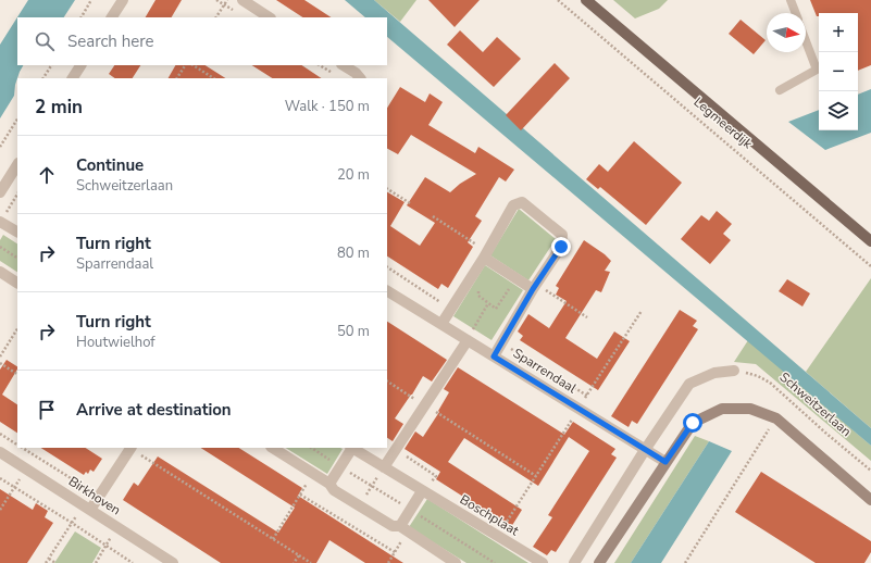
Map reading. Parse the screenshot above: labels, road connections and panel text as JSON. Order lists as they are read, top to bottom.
{
  "streets": {
    "main road": ["Legmeerdijk"],
    "street": ["Sparrendaal", "Birkhoven", "Boschplaat"],
    "path": ["Schweitzerlaan"]
  },
  "north": "right",
  "page": {
    "map_buttons": ["+", "−"],
    "search": "Search here",
    "heading": ["2 min", "Walk · 150 m"],
    "list": [
      ["Continue", "Schweitzerlaan", "20 m"],
      ["Turn right", "Sparrendaal", "80 m"],
      ["Turn right", "Houtwielhof", "50 m"],
      "Arrive at destination"
    ]
  }
}
